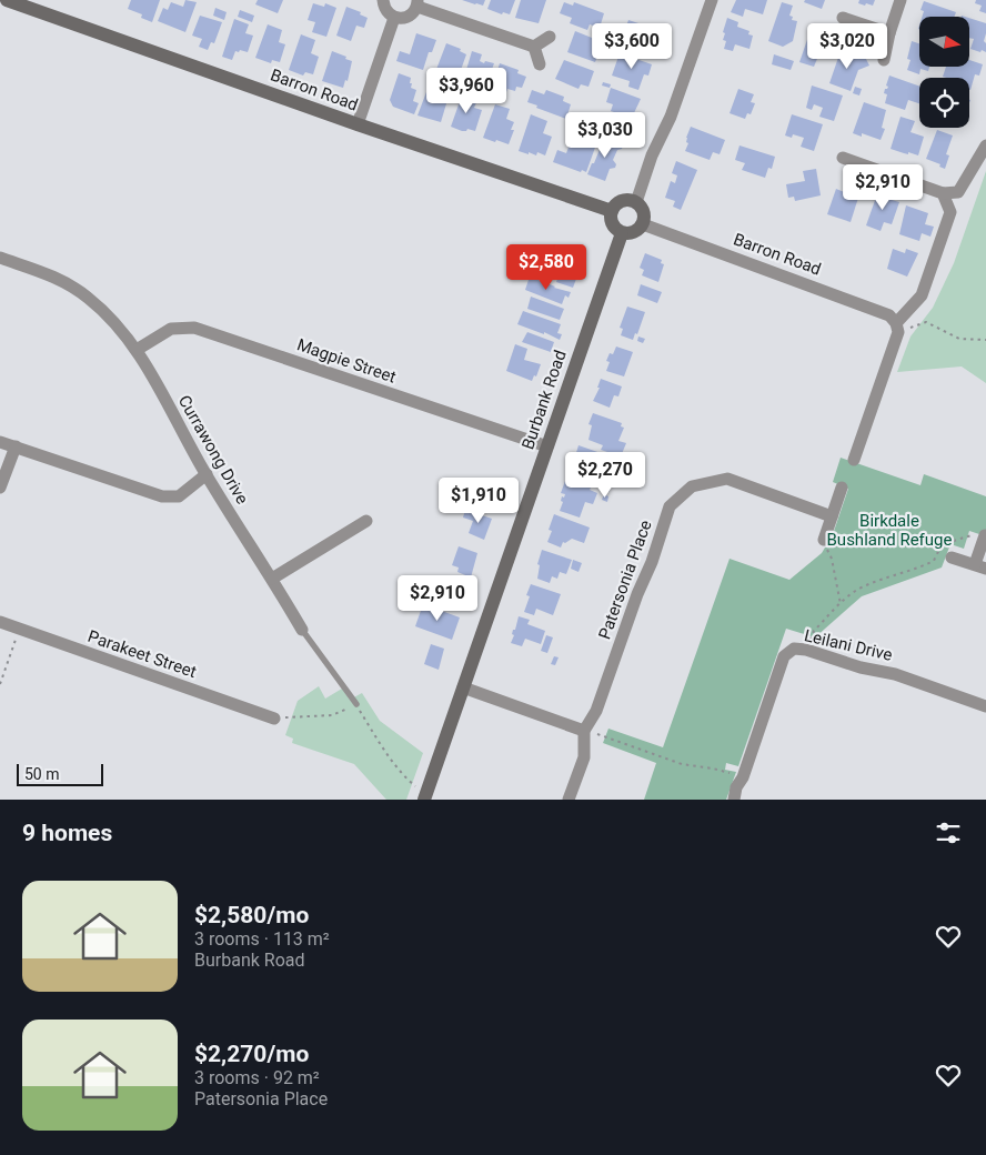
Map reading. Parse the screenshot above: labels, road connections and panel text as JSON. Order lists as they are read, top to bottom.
{
  "streets": {
    "street": [
      "Barron Road",
      "Magpie Street",
      "Burbank Road",
      "Currawong Drive",
      "Patersonia Place",
      "Leilani Drive",
      "Parakeet Street"
    ]
  },
  "crossings": [
    ["Barron Road", "Burbank Road"],
    ["Magpie Street", "Burbank Road"],
    ["Magpie Street", "Currawong Drive"]
  ],
  "parks": ["Birkdale Bushland Refuge"],
  "scale_bar": "50 m",
  "north": "right",
  "page": {
    "price": [
      "$3,600",
      "$3,020",
      "$3,960",
      "$3,030",
      "$2,910",
      "$2,580",
      "$2,270",
      "$1,910",
      "$2,910"
    ],
    "scale": "50 m",
    "heading": "9 homes",
    "list": [
      {
        "name": "$2,580/mo",
        "note": "3 rooms · 113 m² · Burbank Road"
      },
      {
        "name": "$2,270/mo",
        "note": "3 rooms · 92 m² · Patersonia Place"
      }
    ]
  }
}
